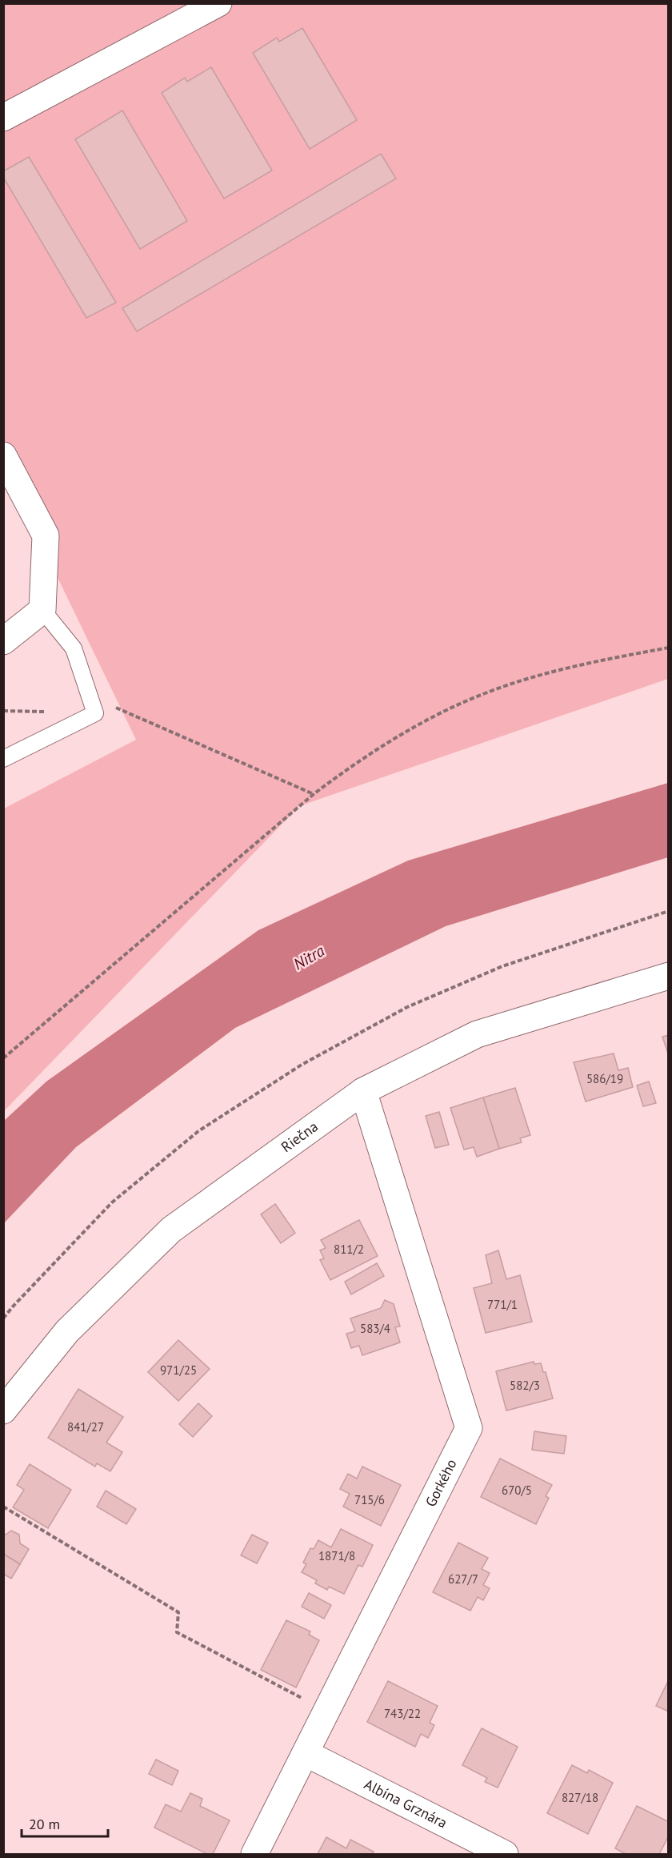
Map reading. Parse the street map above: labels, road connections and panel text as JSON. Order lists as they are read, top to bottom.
{
  "streets": {
    "street": ["Riečna", "Gorkého", "Albína Grznára"]
  },
  "crossings": [
    ["Riečna", "Gorkého"],
    ["Gorkého", "Albína Grznára"]
  ],
  "water": ["Nitra"],
  "house_numbers": [
    "586/19",
    "811/2",
    "771/1",
    "583/4",
    "971/25",
    "582/3",
    "841/27",
    "670/5",
    "715/6",
    "1871/8",
    "627/7",
    "743/22",
    "827/18"
  ],
  "scale_bar": "20 m"
}
